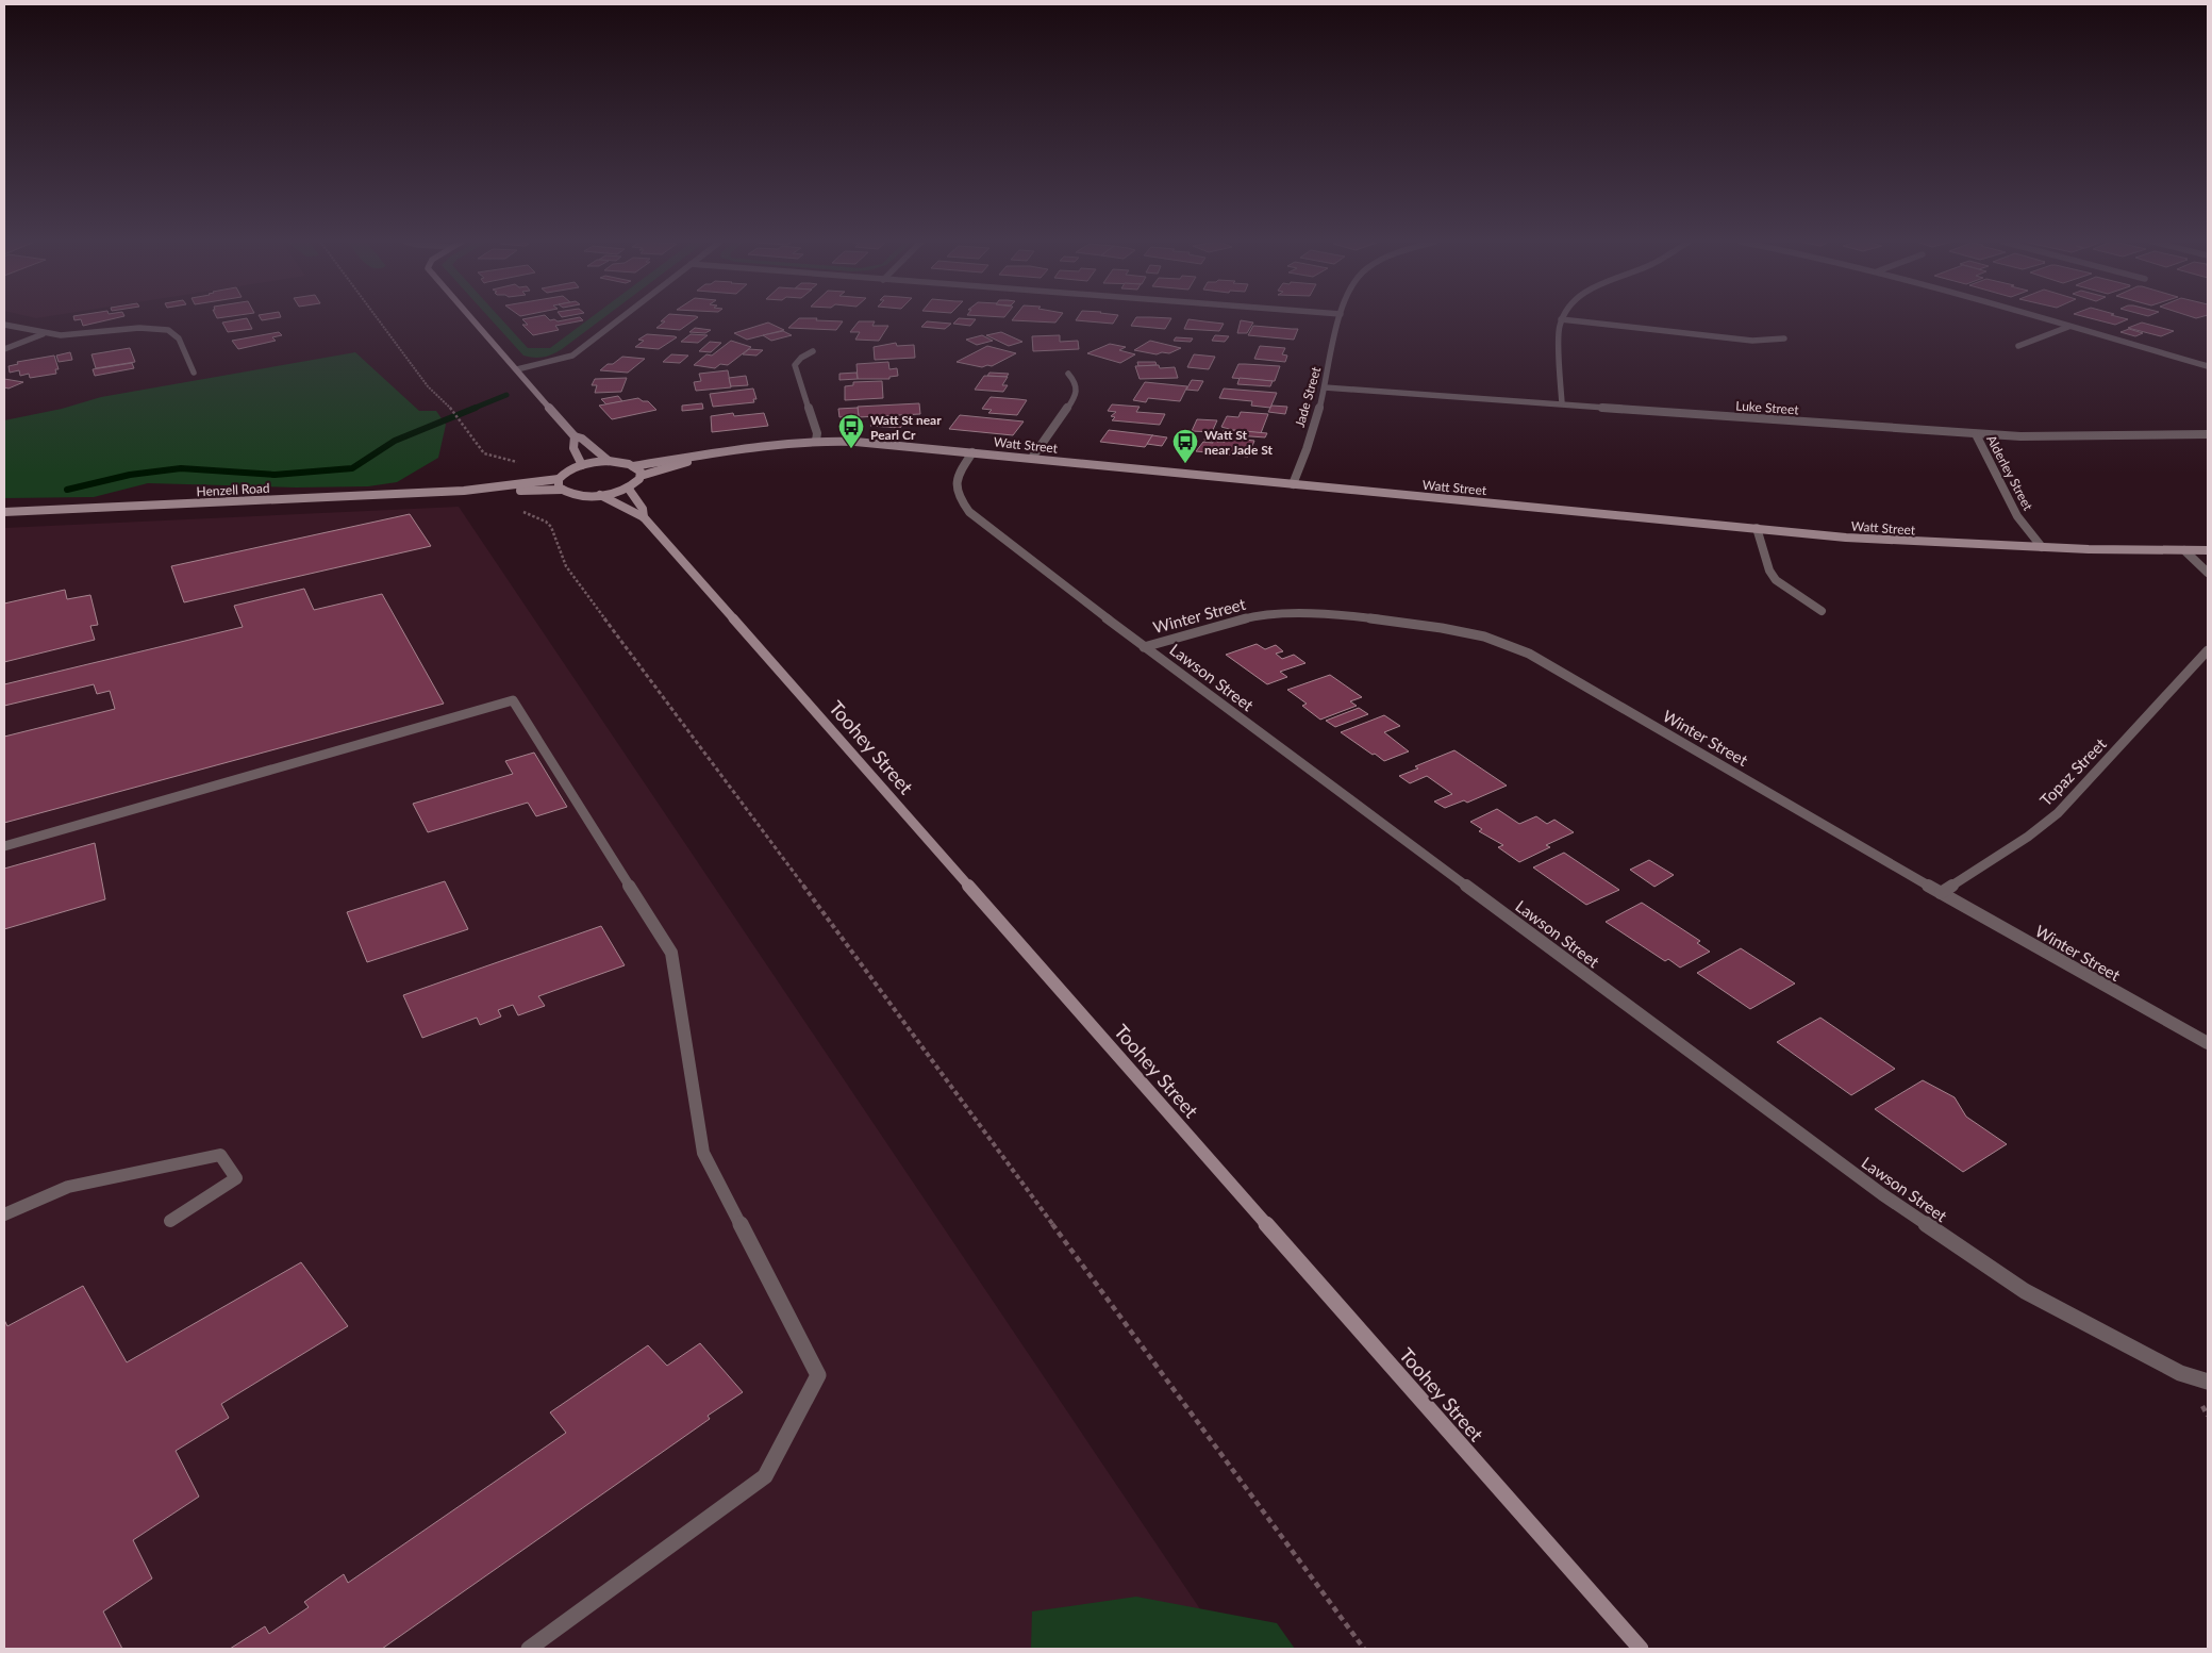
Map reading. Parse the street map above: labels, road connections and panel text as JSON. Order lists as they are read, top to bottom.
{
  "streets": {
    "main road": ["Watt Street", "Henzell Road", "Toohey Street"],
    "street": [
      "Jade Street",
      "Luke Street",
      "Alderley Street",
      "Winter Street",
      "Lawson Street",
      "Topaz Street"
    ]
  },
  "crossings": [
    ["Jade Street", "Luke Street"],
    ["Jade Street", "Watt Street"],
    ["Luke Street", "Alderley Street"],
    ["Watt Street", "Alderley Street"],
    ["Watt Street", "Lawson Street"],
    ["Henzell Road", "Toohey Street"],
    ["Winter Street", "Lawson Street"],
    ["Winter Street", "Topaz Street"]
  ],
  "places": {
    "bus stop": ["Watt St near Pearl Cr", "Watt St near Jade St"]
  }
}
